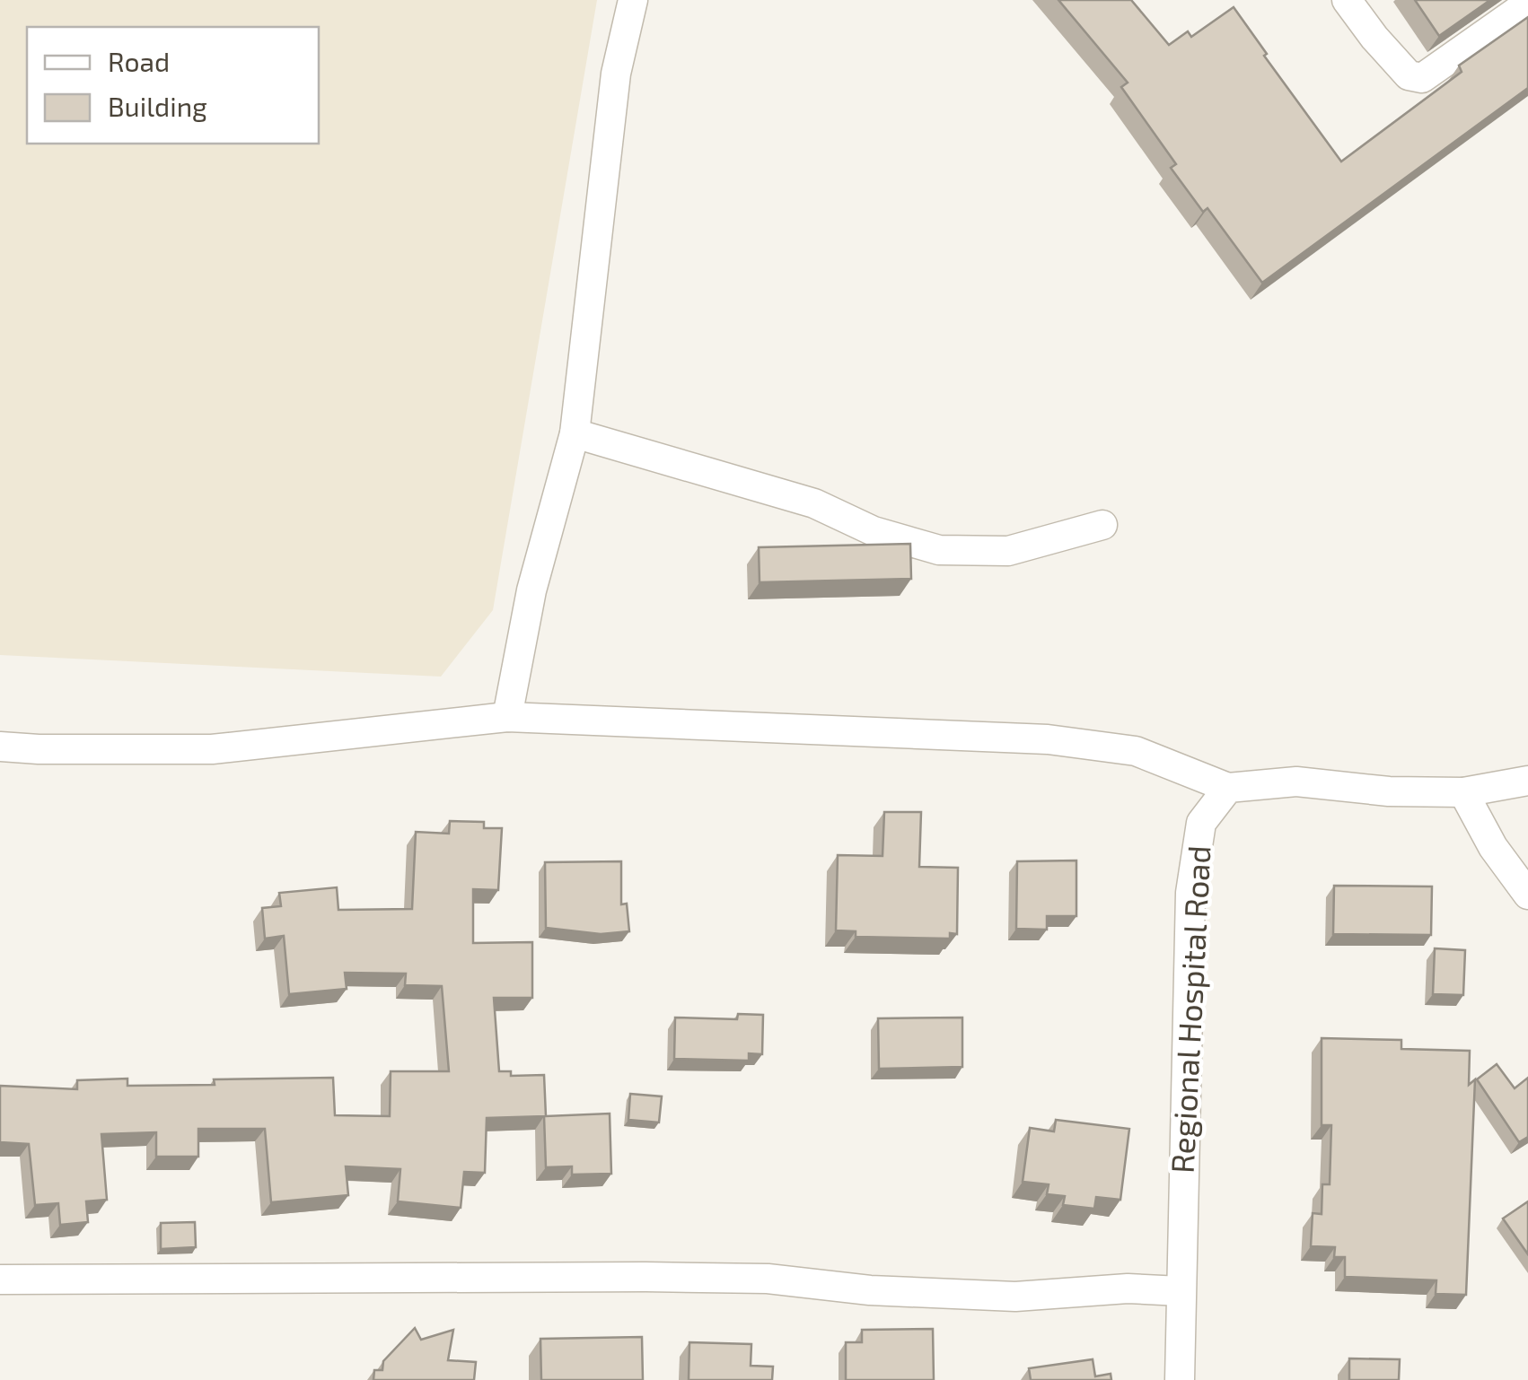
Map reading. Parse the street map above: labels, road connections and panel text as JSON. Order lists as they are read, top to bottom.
{
  "streets": {
    "street": ["Regional Hospital Road"]
  },
  "legend": ["Road", "Building"]
}
